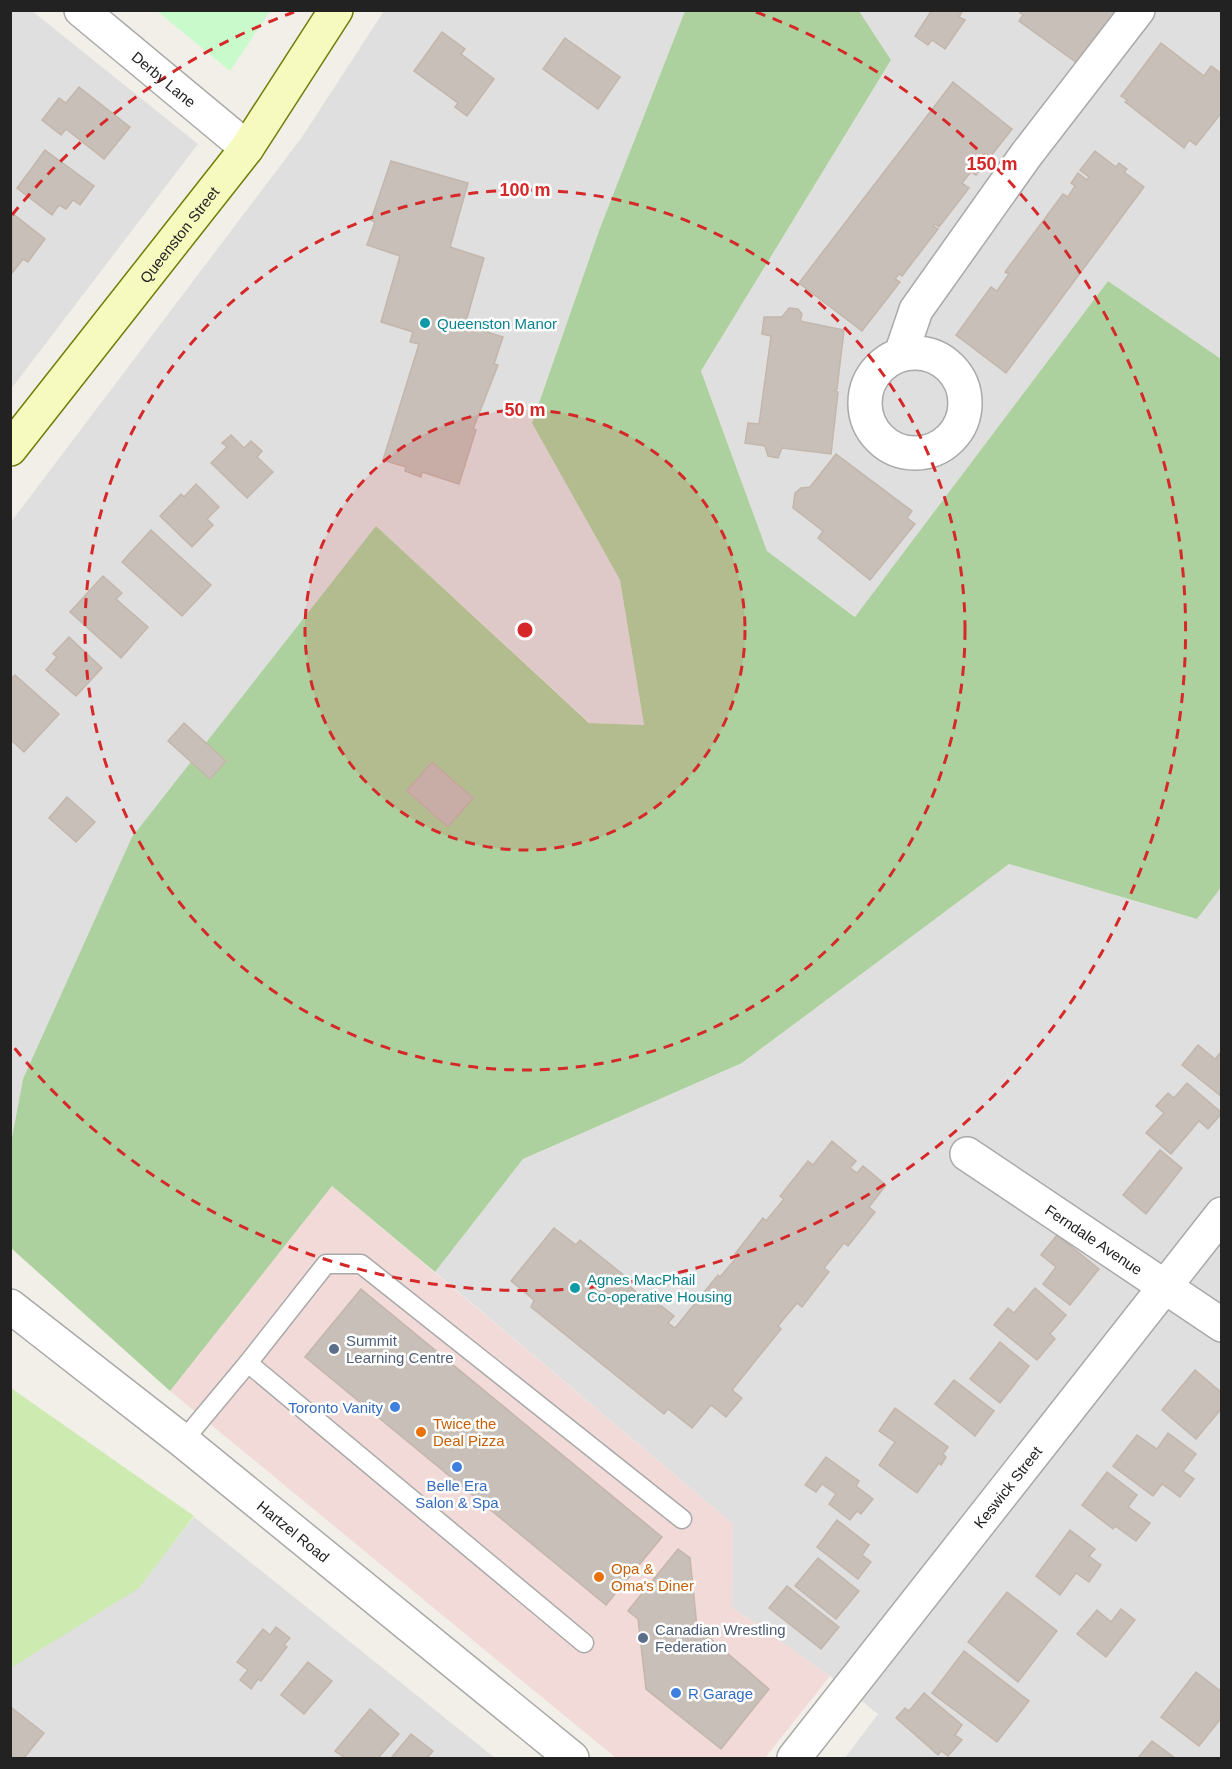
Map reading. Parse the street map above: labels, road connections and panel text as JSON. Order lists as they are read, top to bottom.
{
  "streets": {
    "main road": ["Queenston Street"],
    "street": [
      "Derby Lane",
      "Ferndale Avenue",
      "Keswick Street",
      "Hartzel Road"
    ]
  },
  "crossings": [
    ["Derby Lane", "Queenston Street"],
    ["Ferndale Avenue", "Keswick Street"]
  ],
  "places": [
    "Queenston Manor",
    "Agnes MacPhail Co-operative Housing",
    "Summit Learning Centre",
    "Toronto Vanity",
    "Twice the Deal Pizza",
    "Belle Era Salon & Spa",
    "Opa & Oma's Diner",
    "Canadian Wrestling Federation",
    "R Garage"
  ],
  "rings": ["150 m", "100 m", "50 m"]
}
